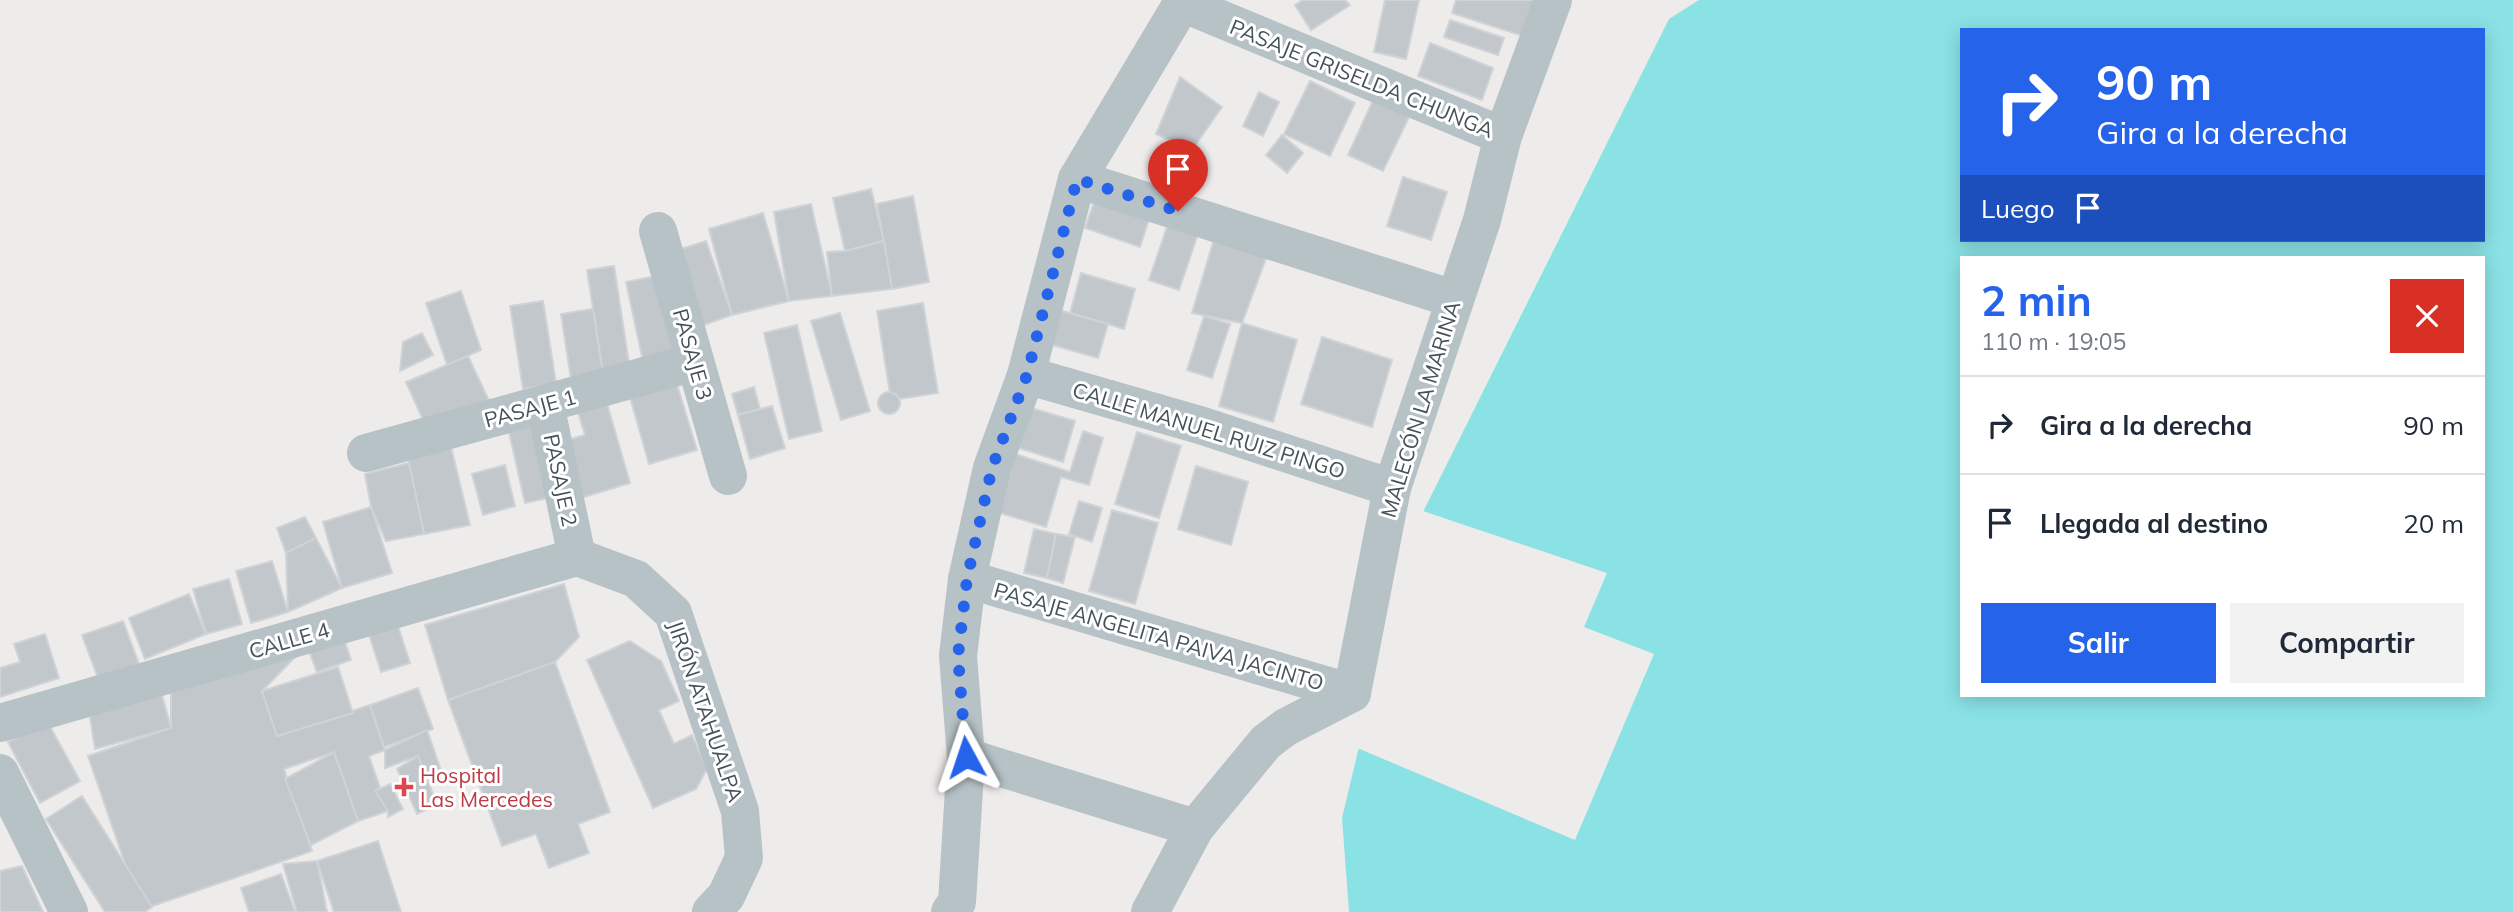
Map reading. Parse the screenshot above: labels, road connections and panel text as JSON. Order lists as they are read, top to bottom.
{
  "streets": {
    "street": [
      "PASAJE GRISELDA CHUNGA",
      "PASAJE 3",
      "PASAJE 1",
      "MALECÓN LA MARINA",
      "CALLE MANUEL RUIZ PINGO",
      "PASAJE 2",
      "PASAJE ANGELITA PAIVA JACINTO",
      "CALLE 4",
      "JIRÓN ATAHUALPA"
    ]
  },
  "crossings": [
    ["PASAJE GRISELDA CHUNGA", "MALECÓN LA MARINA"],
    ["PASAJE 3", "PASAJE 1"],
    ["PASAJE 1", "PASAJE 2"],
    ["MALECÓN LA MARINA", "CALLE MANUEL RUIZ PINGO"],
    ["MALECÓN LA MARINA", "PASAJE ANGELITA PAIVA JACINTO"],
    ["PASAJE 2", "CALLE 4"],
    ["PASAJE 2", "JIRÓN ATAHUALPA"],
    ["CALLE 4", "JIRÓN ATAHUALPA"]
  ],
  "places": {
    "health": ["Hospital Las Mercedes"]
  },
  "page": {
    "turn": ["90 m", "Gira a la derecha"],
    "then": "Luego",
    "heading": ["2 min", "110 m · 19:05"],
    "list": [
      {
        "name": "Gira a la derecha",
        "value": "90 m"
      },
      {
        "name": "Llegada al destino",
        "value": "20 m"
      }
    ],
    "buttons": ["Salir", "Compartir"]
  }
}
